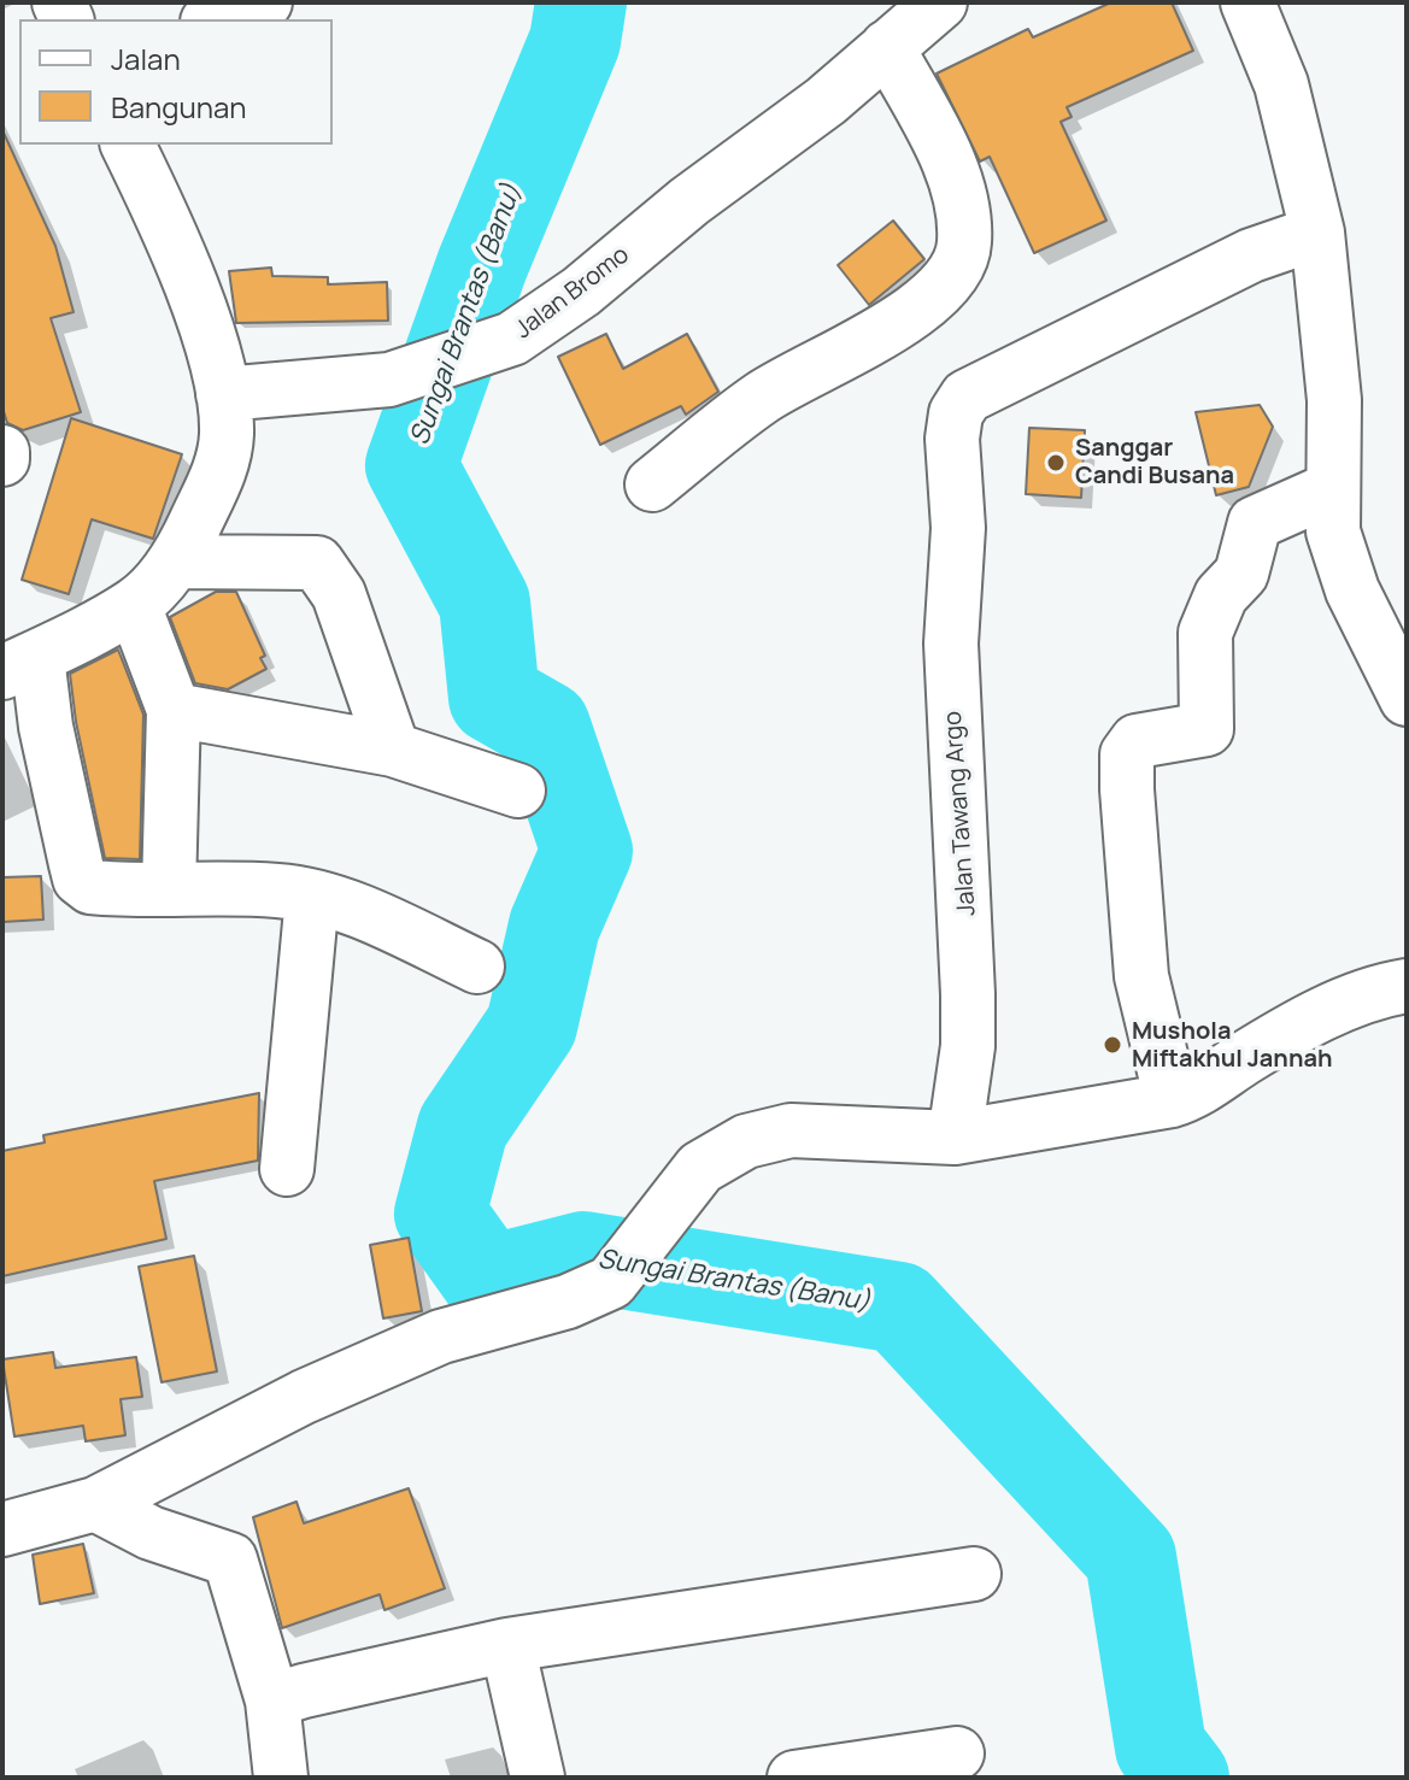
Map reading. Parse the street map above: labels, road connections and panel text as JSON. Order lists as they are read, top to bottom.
{
  "streets": {
    "street": ["Jalan Bromo", "Jalan Tawang Argo"]
  },
  "water": ["Sungai Brantas (Banu)"],
  "places": ["Sanggar Candi Busana", "Mushola Miftakhul Jannah"],
  "legend": ["Jalan", "Bangunan"]
}
